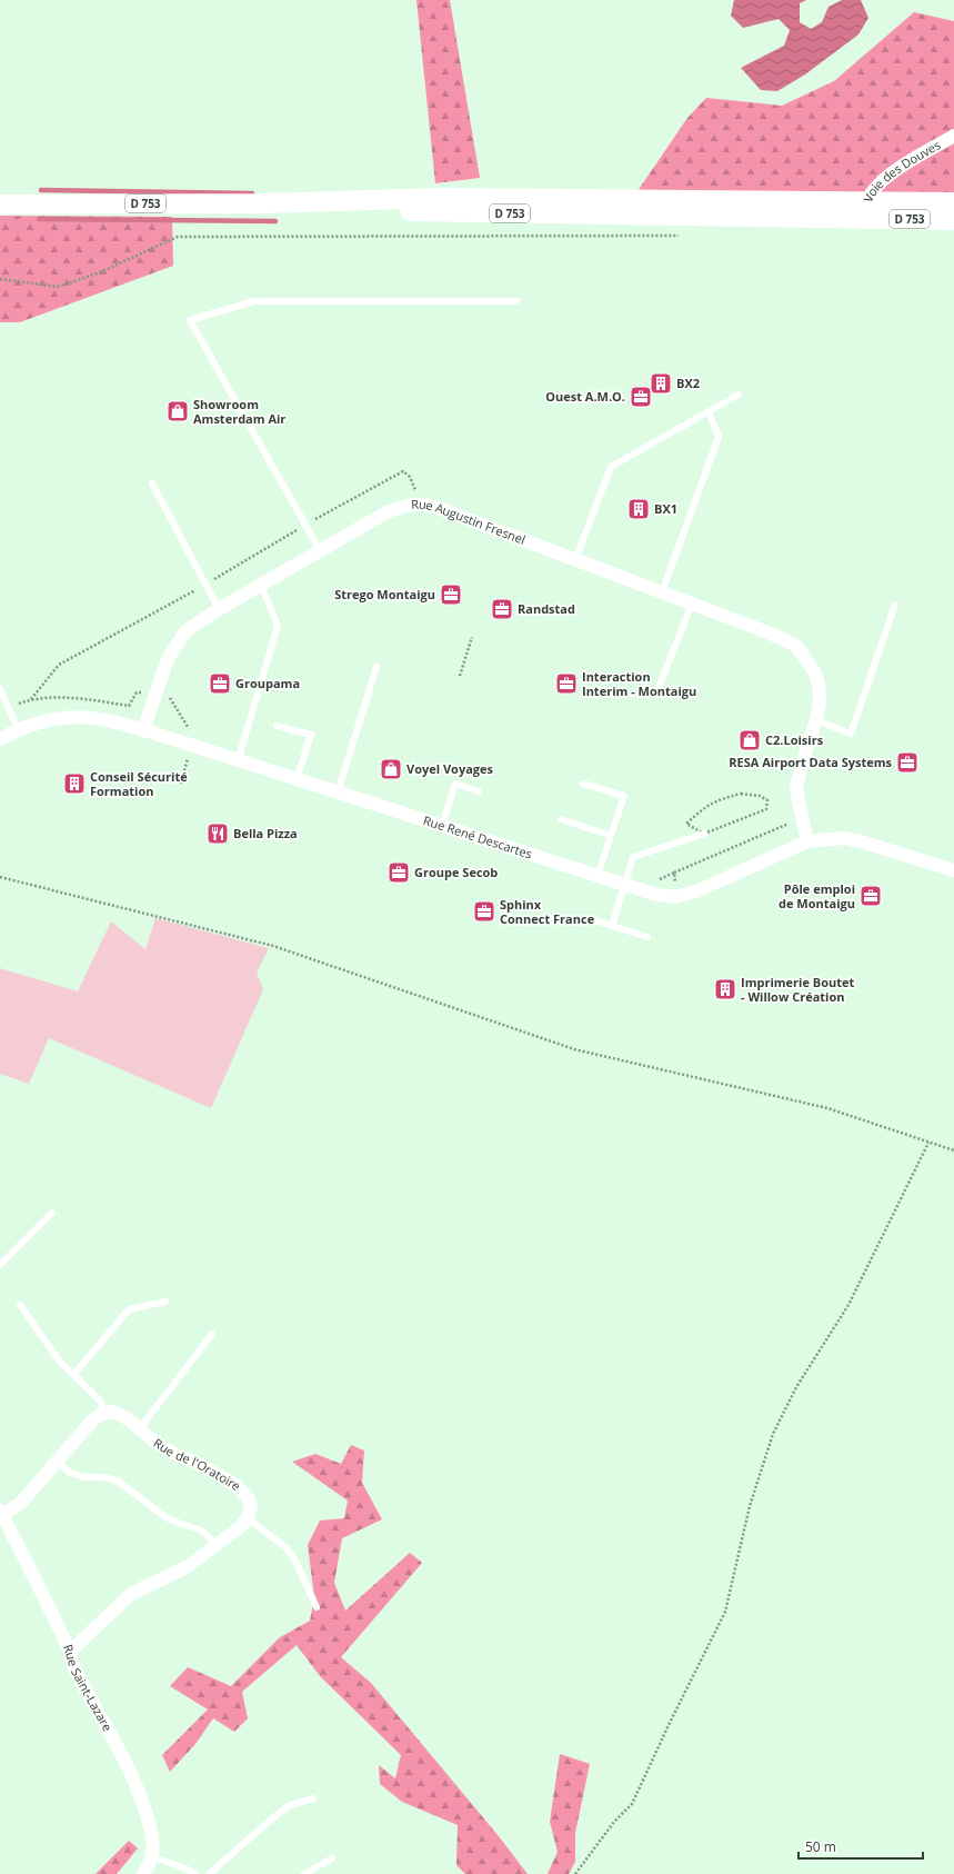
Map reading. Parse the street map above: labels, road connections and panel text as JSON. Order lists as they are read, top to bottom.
{
  "streets": {
    "main road": ["D 753"],
    "street": [
      "Voie des Douves",
      "Rue Augustin Fresnel",
      "Rue René Descartes",
      "Rue de l'Oratoire",
      "Rue Saint-Lazare"
    ]
  },
  "crossings": [
    ["Voie des Douves", "D 753"],
    ["Rue Augustin Fresnel", "Rue René Descartes"]
  ],
  "places": {
    "building": [
      "BX2",
      "BX1",
      "Conseil Sécurité Formation",
      "Imprimerie Boutet - Willow Création"
    ],
    "office": [
      "Ouest A.M.O.",
      "Strego Montaigu",
      "Randstad",
      "Groupama",
      "Interaction Interim - Montaigu",
      "RESA Airport Data Systems",
      "Groupe Secob",
      "Pôle emploi de Montaigu",
      "Sphinx Connect France"
    ],
    "shop": ["Showroom Amsterdam Air", "C2.Loisirs", "Voyel Voyages"],
    "restaurant": ["Bella Pizza"]
  },
  "scale_bar": "50 m"
}
